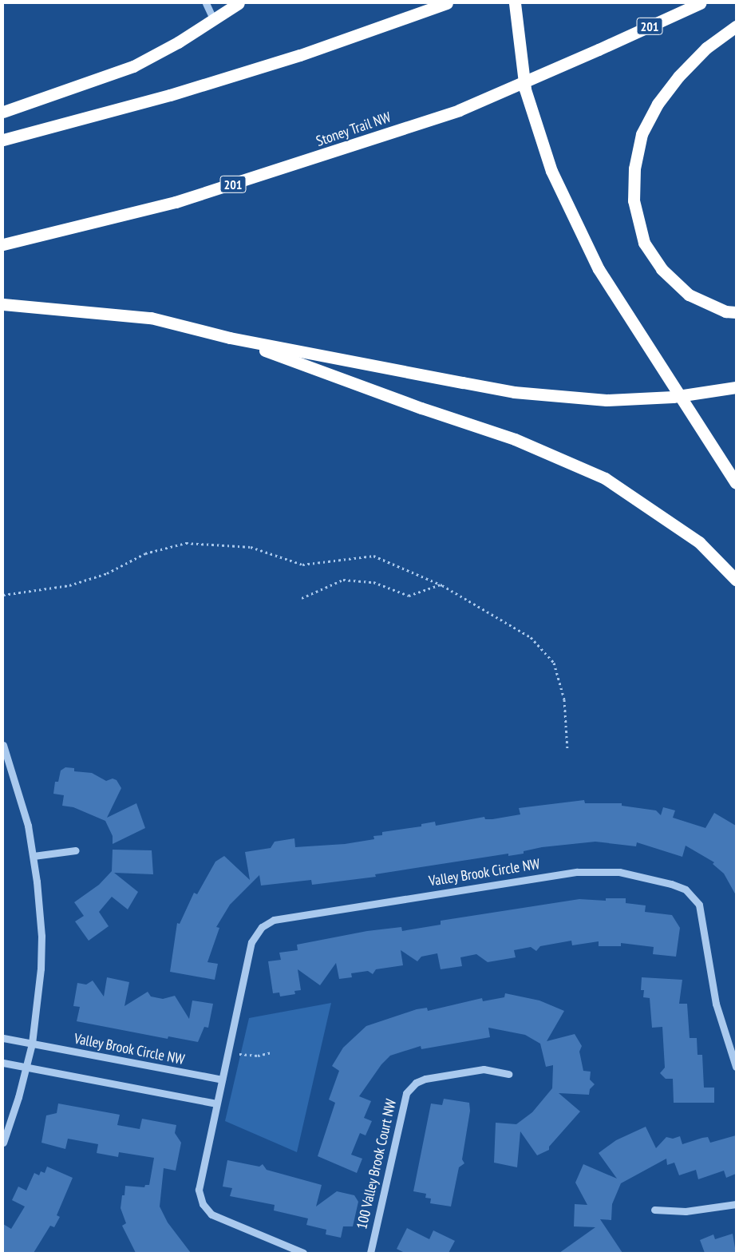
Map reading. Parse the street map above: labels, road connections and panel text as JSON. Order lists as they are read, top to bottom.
{
  "streets": {
    "highway": ["201", "Stoney Trail NW"],
    "street": ["Valley Brook Circle NW", "100 Valley Brook Court NW"]
  }
}
